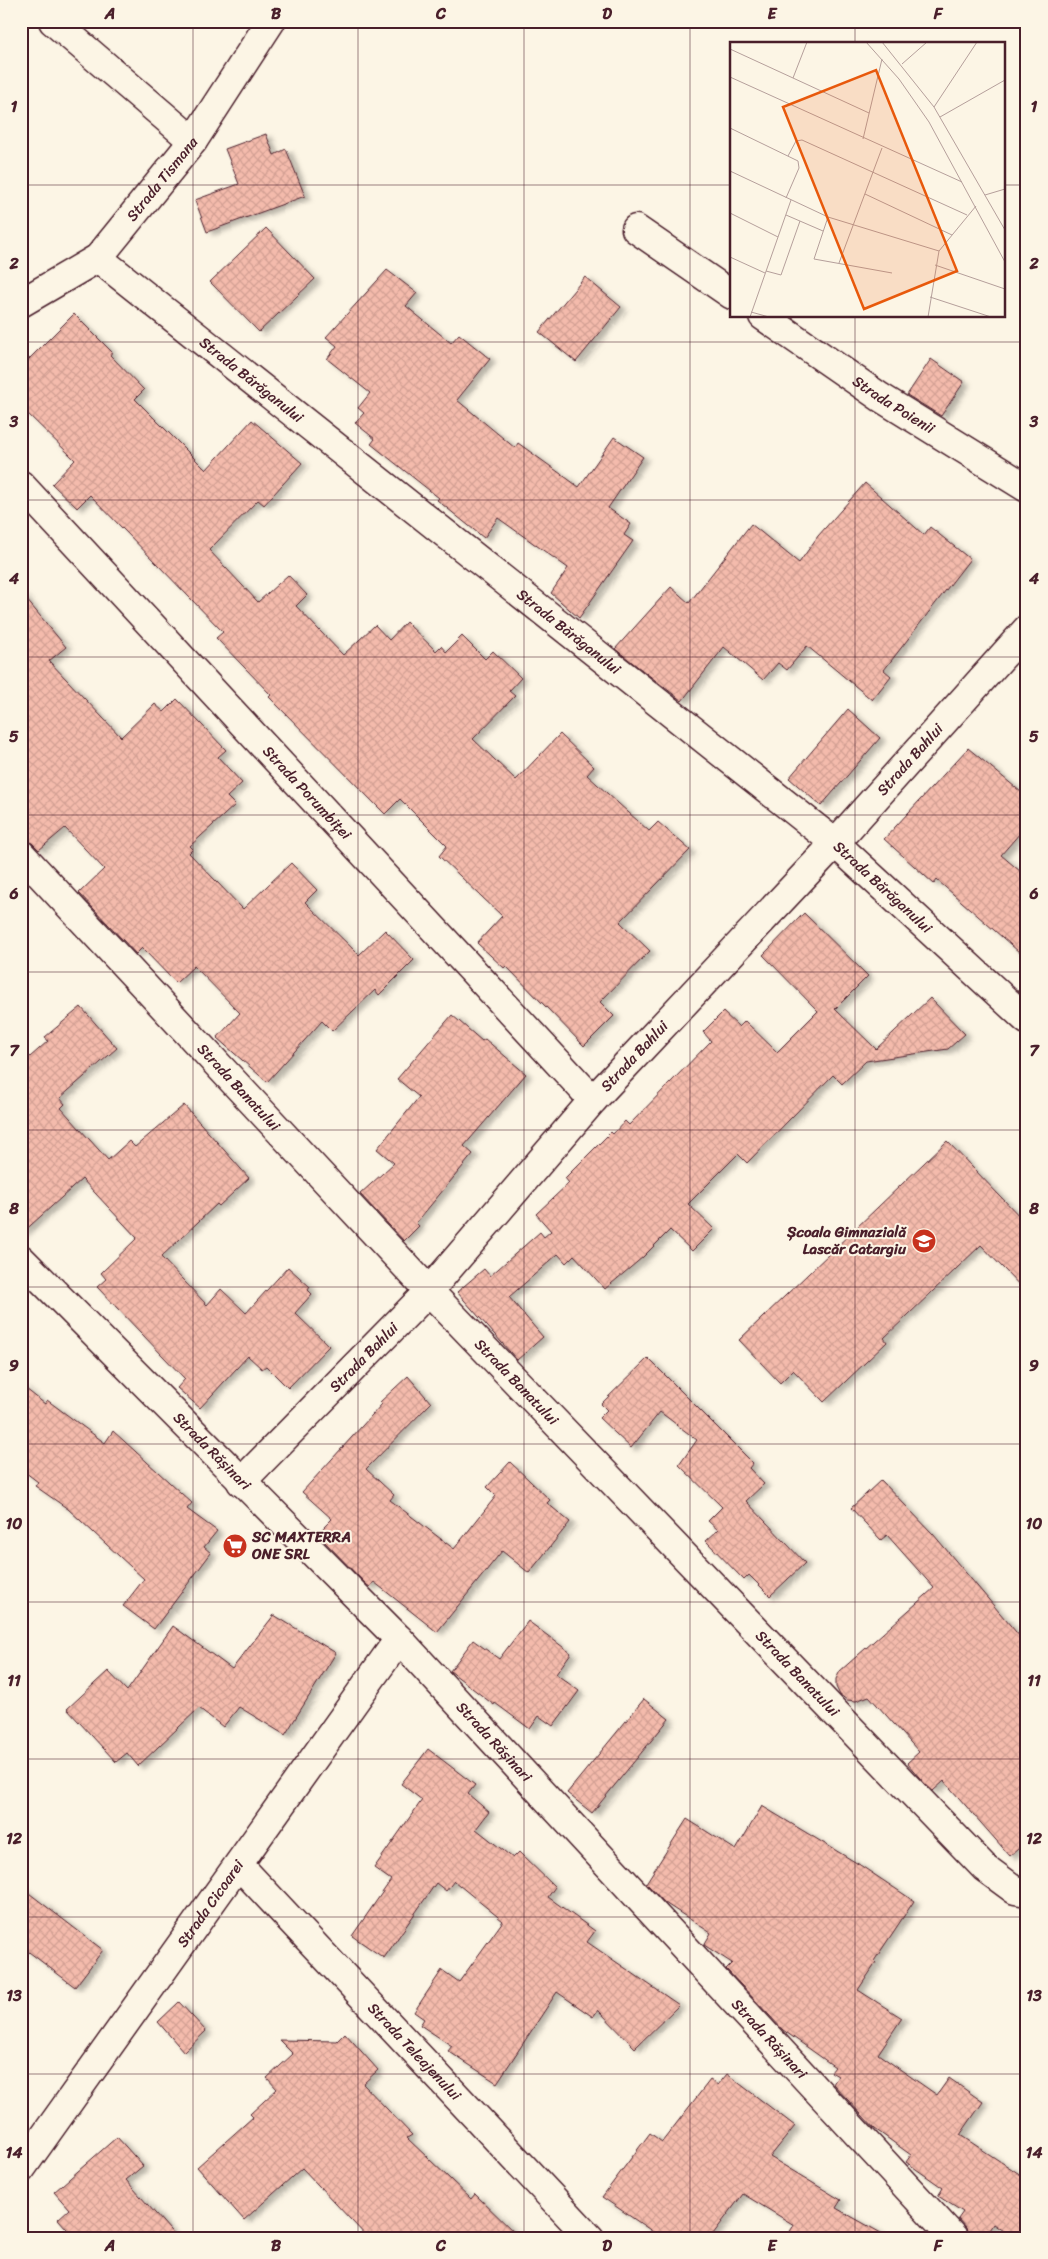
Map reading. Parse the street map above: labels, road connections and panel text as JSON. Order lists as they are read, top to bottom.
{
  "streets": {
    "street": [
      "Strada Tismana",
      "Strada Bărăganului",
      "Strada Poienii",
      "Strada Bahlui",
      "Strada Porumbiței",
      "Strada Banatului",
      "Strada Rășinari",
      "Strada Cicoarei",
      "Strada Teleajenului"
    ]
  },
  "crossings": [
    ["Strada Tismana", "Strada Bărăganului"],
    ["Strada Bărăganului", "Strada Bahlui"],
    ["Strada Bahlui", "Strada Porumbiței"],
    ["Strada Bahlui", "Strada Banatului"],
    ["Strada Bahlui", "Strada Rășinari"],
    ["Strada Rășinari", "Strada Cicoarei"],
    ["Strada Cicoarei", "Strada Teleajenului"]
  ],
  "places": {
    "school or university": ["Școala Gimnazială Lascăr Catargiu"],
    "supermarket": ["SC MAXTERRA ONE SRL"]
  },
  "grid": {
    "columns": [
      "A",
      "B",
      "C",
      "D",
      "E",
      "F"
    ],
    "rows": [
      "1",
      "2",
      "3",
      "4",
      "5",
      "6",
      "7",
      "8",
      "9",
      "10",
      "11",
      "12",
      "13",
      "14"
    ]
  }
}
